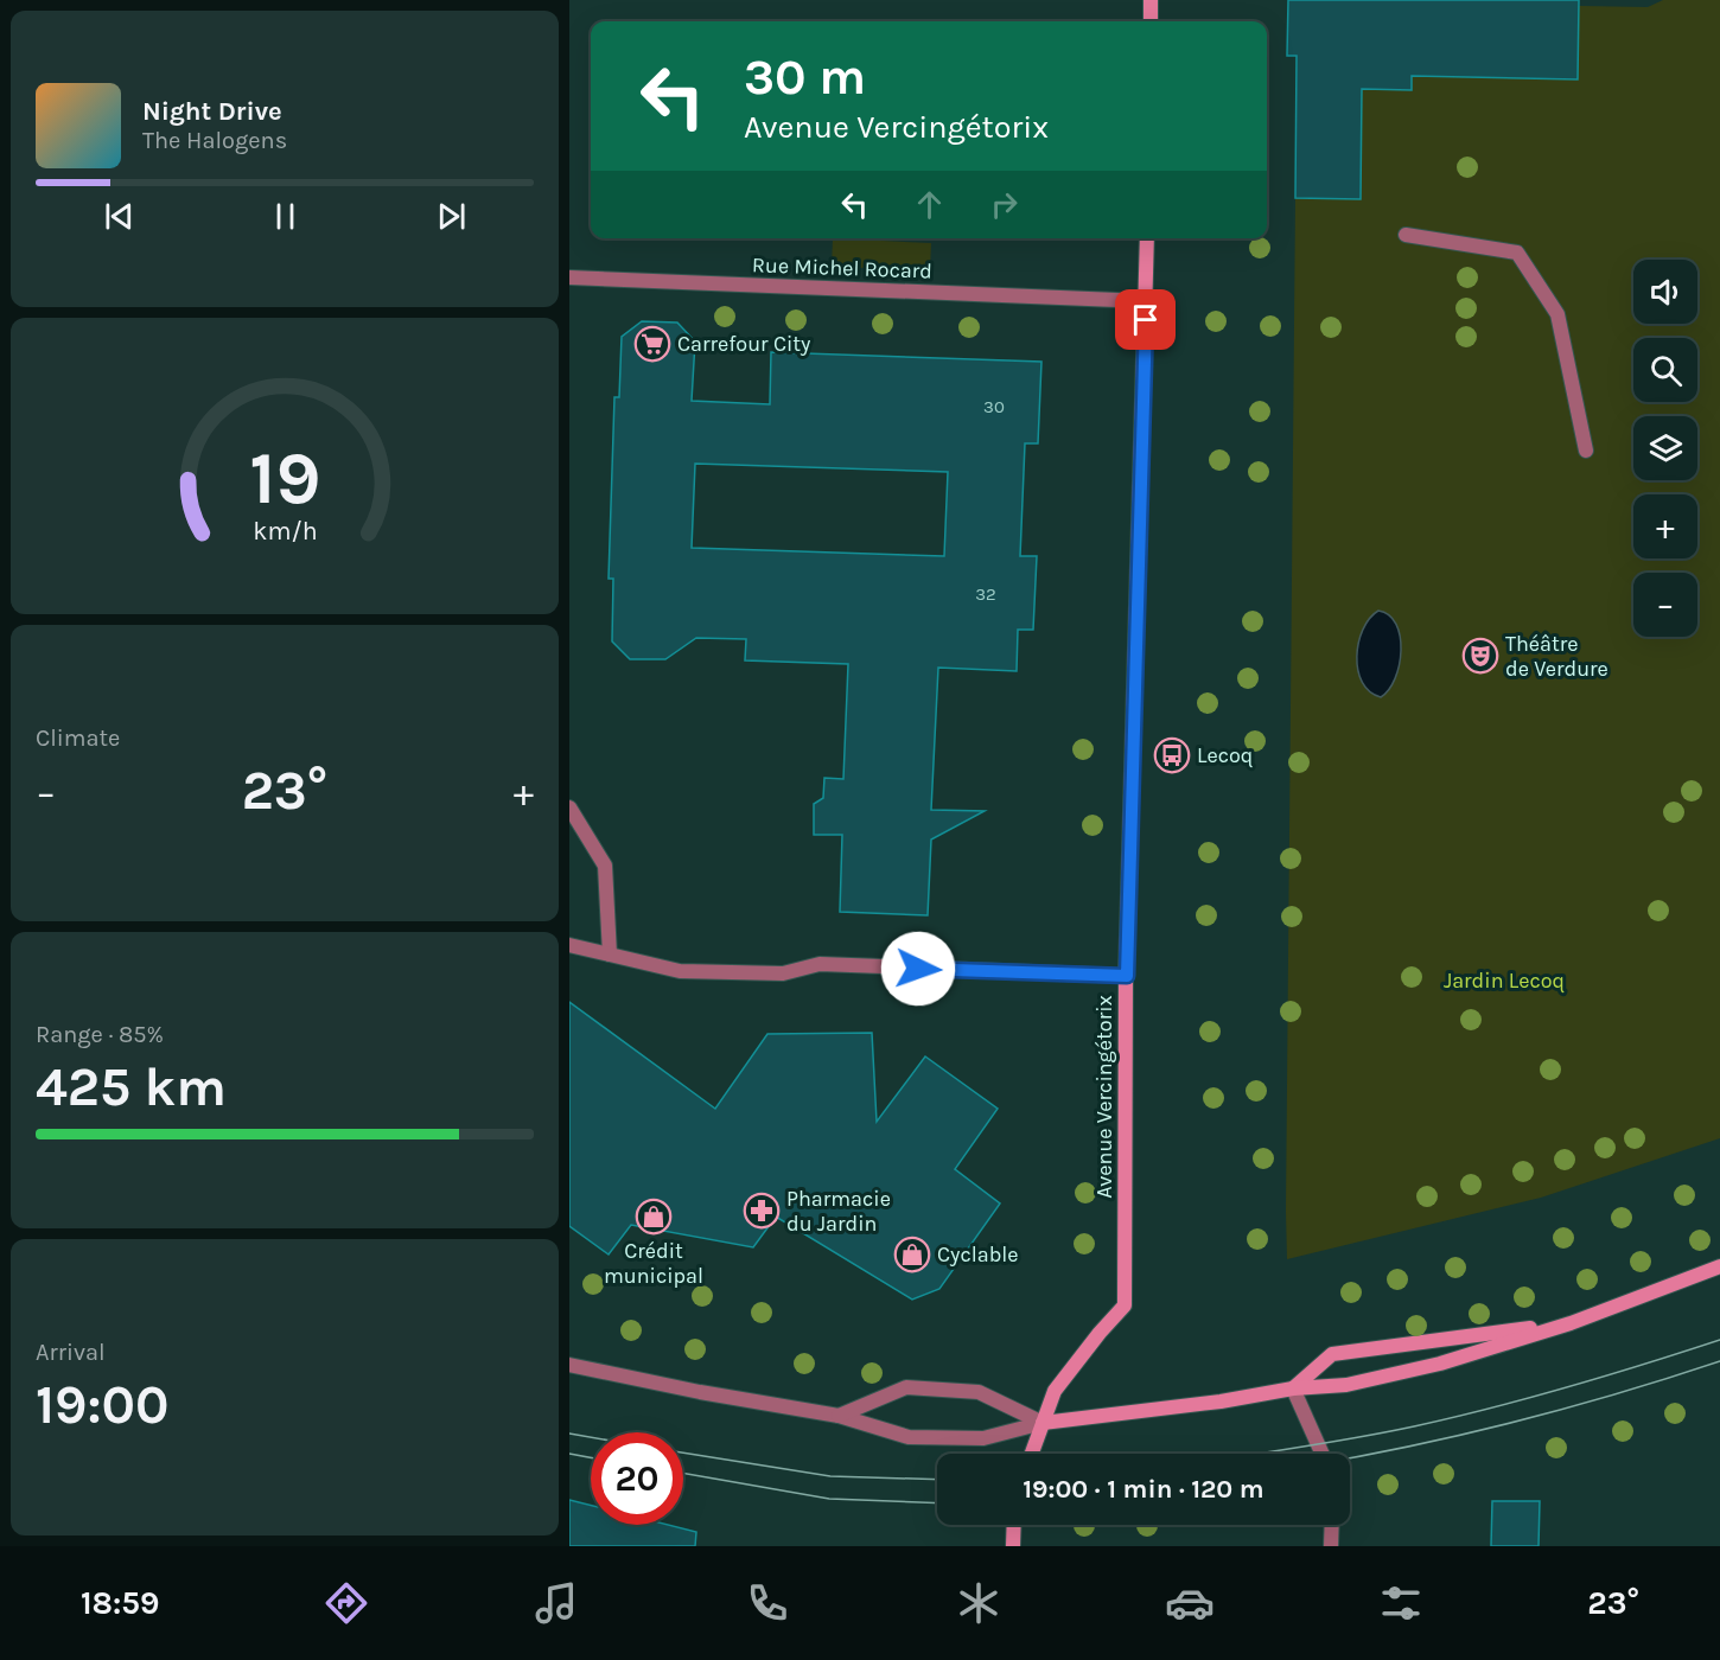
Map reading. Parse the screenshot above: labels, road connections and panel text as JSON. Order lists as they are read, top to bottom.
{
  "streets": {
    "street": ["Avenue Vercingétorix"],
    "lane": ["Rue Michel Rocard"]
  },
  "crossings": [
    ["Rue Michel Rocard", "Avenue Vercingétorix"]
  ],
  "parks": ["Jardin Lecoq"],
  "places": {
    "supermarket": ["Carrefour City"],
    "theatre": ["Théâtre de Verdure"],
    "bus stop": ["Lecoq"],
    "pharmacy": ["Pharmacie du Jardin"],
    "shop": ["Crédit municipal", "Cyclable"]
  },
  "house_numbers": ["30", "32"],
  "page": {
    "turn": ["30 m", "Avenue Vercingétorix"],
    "song": ["Night Drive", "The Halogens"],
    "map_buttons": ["+", "−"],
    "tile": [
      "Climate",
      ["Range · 85%", "425 km"],
      ["Arrival", "19:00"]
    ],
    "heat": ["−", "23°", "+"],
    "limit": "20",
    "trip": "19:00 · 1 min · 120 m",
    "tabs": ["18:59", "23°"],
    "gauge": ["19", "km/h"]
  }
}
